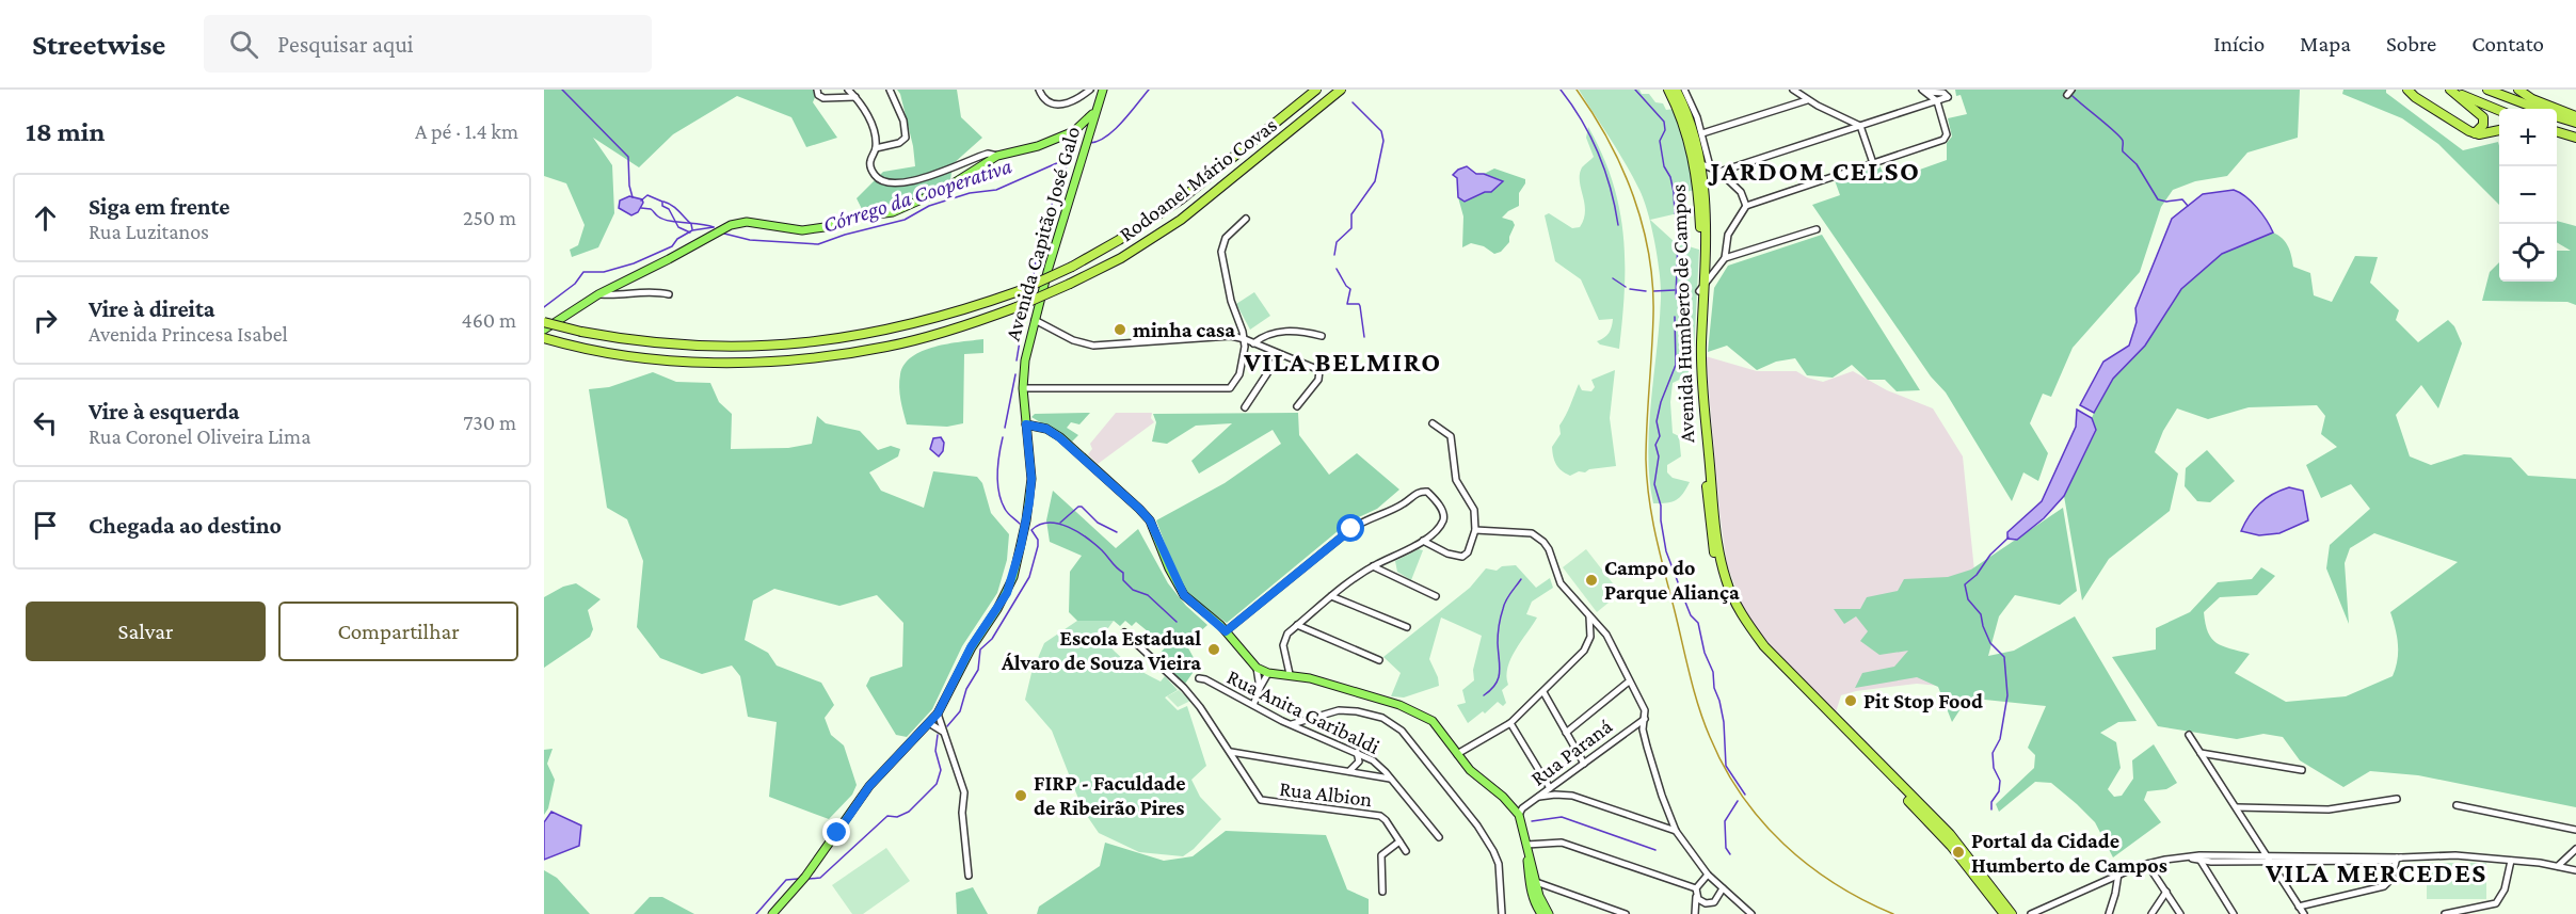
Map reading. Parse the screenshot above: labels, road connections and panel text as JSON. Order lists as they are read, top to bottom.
{
  "streets": {
    "highway": ["Rodoanel Mário Covas", "Avenida Humberto de Campos"],
    "main road": ["Avenida Capitão José Galo"],
    "street": ["Rua Anita Garibaldi", "Rua Paraná", "Rua Albion"]
  },
  "districts": ["JARDOM CELSO", "VILA BELMIRO", "VILA MERCEDES"],
  "water": ["Córrego da Cooperativa"],
  "places": [
    "minha casa",
    "Campo do Parque Aliança",
    "Escola Estadual Álvaro de Souza Vieira",
    "Pit Stop Food",
    "FIRP - Faculdade de Ribeirão Pires",
    "Portal da Cidade Humberto de Campos"
  ],
  "page": {
    "header": "Streetwise",
    "search": "Pesquisar aqui",
    "nav": [
      "Início",
      "Mapa",
      "Sobre",
      "Contato"
    ],
    "heading": ["18 min", "A pé · 1.4 km"],
    "map_buttons": ["+", "−"],
    "list": [
      ["Siga em frente", "Rua Luzitanos", "250 m"],
      ["Vire à direita", "Avenida Princesa Isabel", "460 m"],
      ["Vire à esquerda", "Rua Coronel Oliveira Lima", "730 m"],
      "Chegada ao destino"
    ],
    "buttons": ["Salvar", "Compartilhar"]
  }
}
